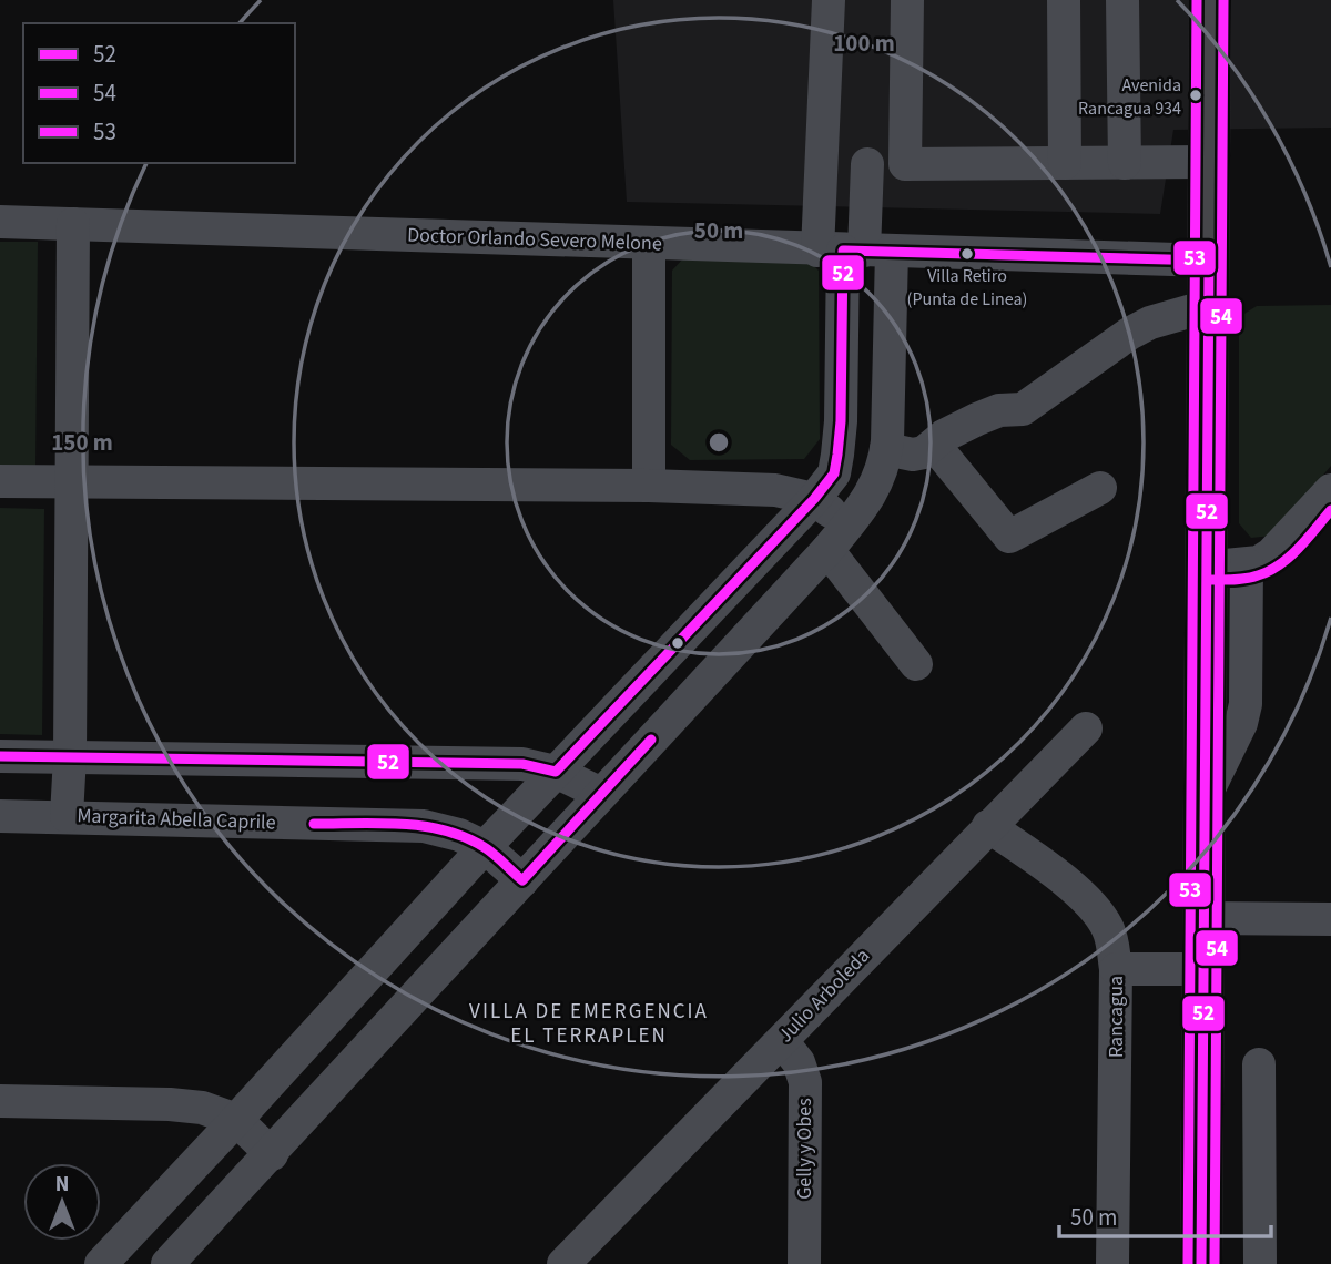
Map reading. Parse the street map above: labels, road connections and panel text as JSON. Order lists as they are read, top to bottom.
{
  "streets": {
    "street": [
      "Doctor Orlando Severo Melone",
      "Margarita Abella Caprile",
      "Julio Arboleda",
      "Rancagua",
      "Gelly y Obes"
    ]
  },
  "crossings": [
    ["Julio Arboleda", "Rancagua"],
    ["Julio Arboleda", "Gelly y Obes"]
  ],
  "districts": ["VILLA DE EMERGENCIA EL TERRAPLEN"],
  "places": ["Avenida Rancagua 934", "Villa Retiro (Punta de Linea)"],
  "lines": ["transit line 54", "transit line 53", "transit line 52"],
  "legend": ["52", "54", "53"],
  "scale_bar": "50 m",
  "north": "top",
  "rings": ["100 m", "50 m", "150 m"]
}
